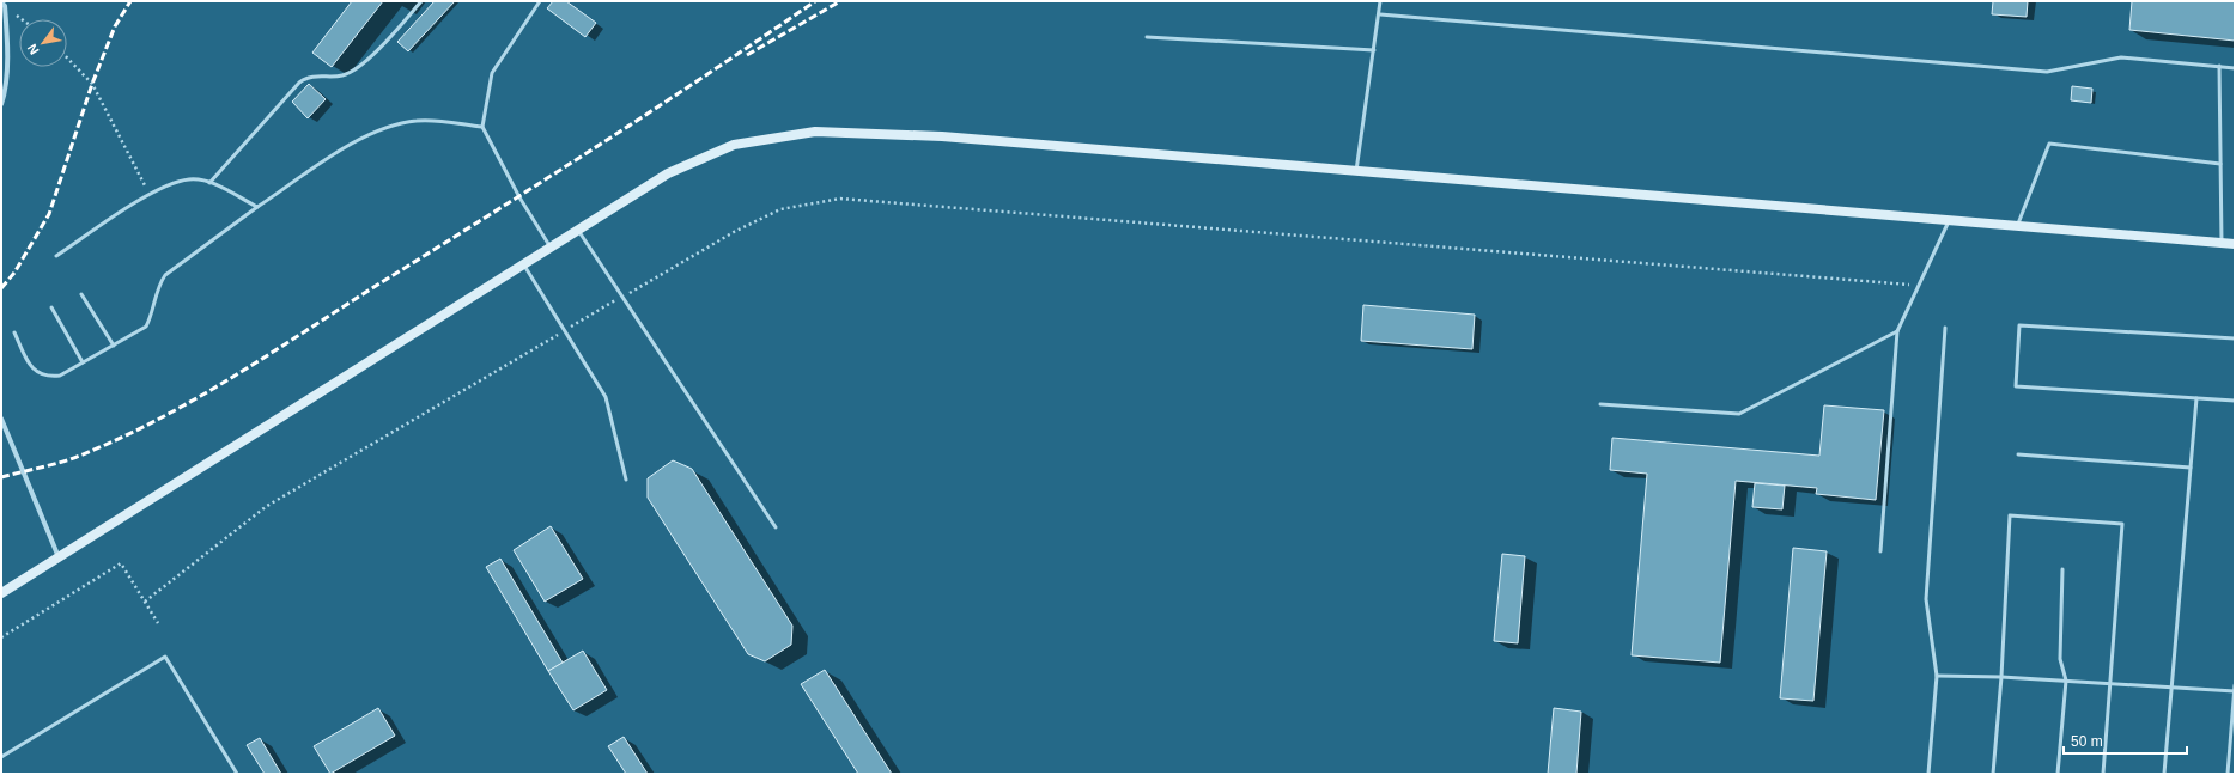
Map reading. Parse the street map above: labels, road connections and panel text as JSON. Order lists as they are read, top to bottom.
{
  "scale_bar": "50 m",
  "north": "bottom left"
}
